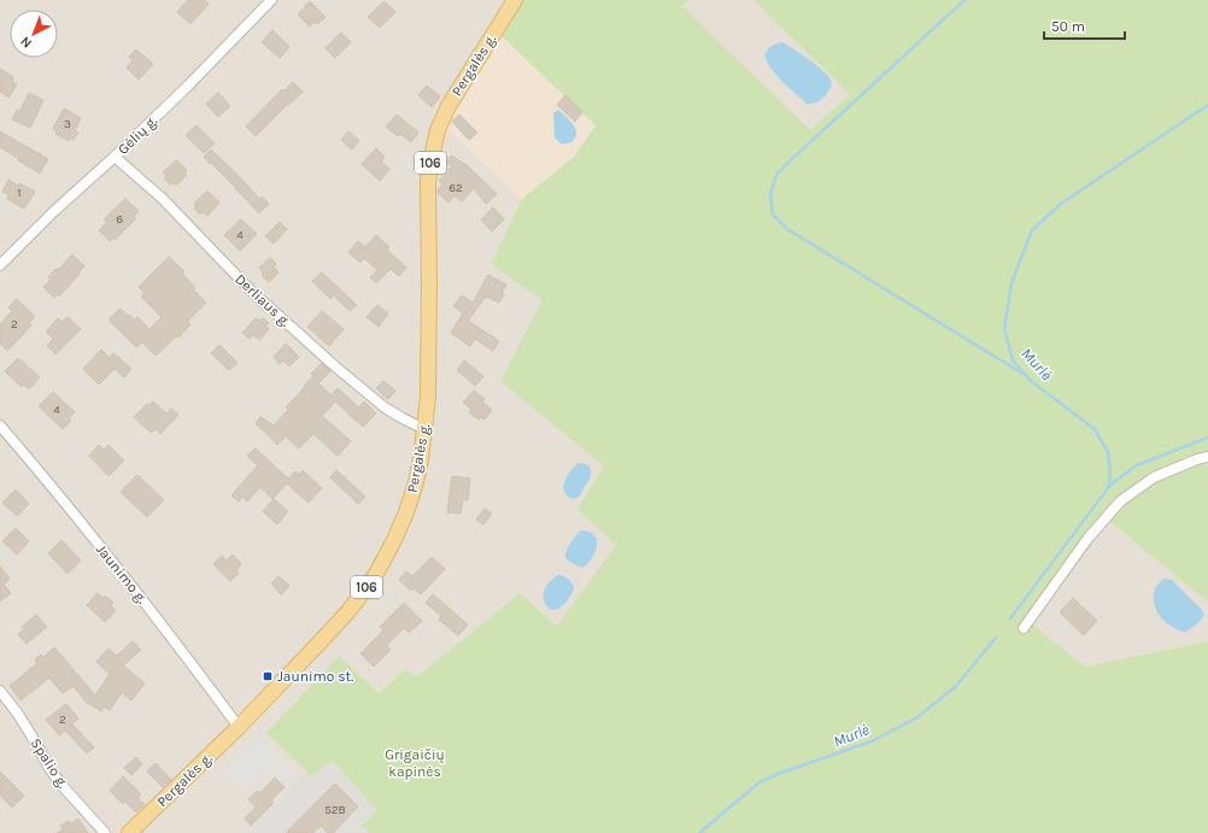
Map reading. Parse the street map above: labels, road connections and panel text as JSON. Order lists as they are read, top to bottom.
{
  "streets": {
    "main road": ["Pergalės g.", "106"],
    "street": [
      "Gėlių g.",
      "Derliaus g.",
      "Jaunimo g.",
      "Spalio g."
    ]
  },
  "crossings": [
    ["Pergalės g.", "Derliaus g."],
    ["Pergalės g.", "Jaunimo g."],
    ["Gėlių g.", "Derliaus g."]
  ],
  "water": ["Murlė"],
  "parks": ["Grigaičių kapinės"],
  "places": {
    "transit": ["Jaunimo st."]
  },
  "house_numbers": [
    "3",
    "62",
    "1",
    "6",
    "4",
    "2",
    "4",
    "2",
    "52B"
  ],
  "scale_bar": "50 m",
  "north": "bottom left"
}
